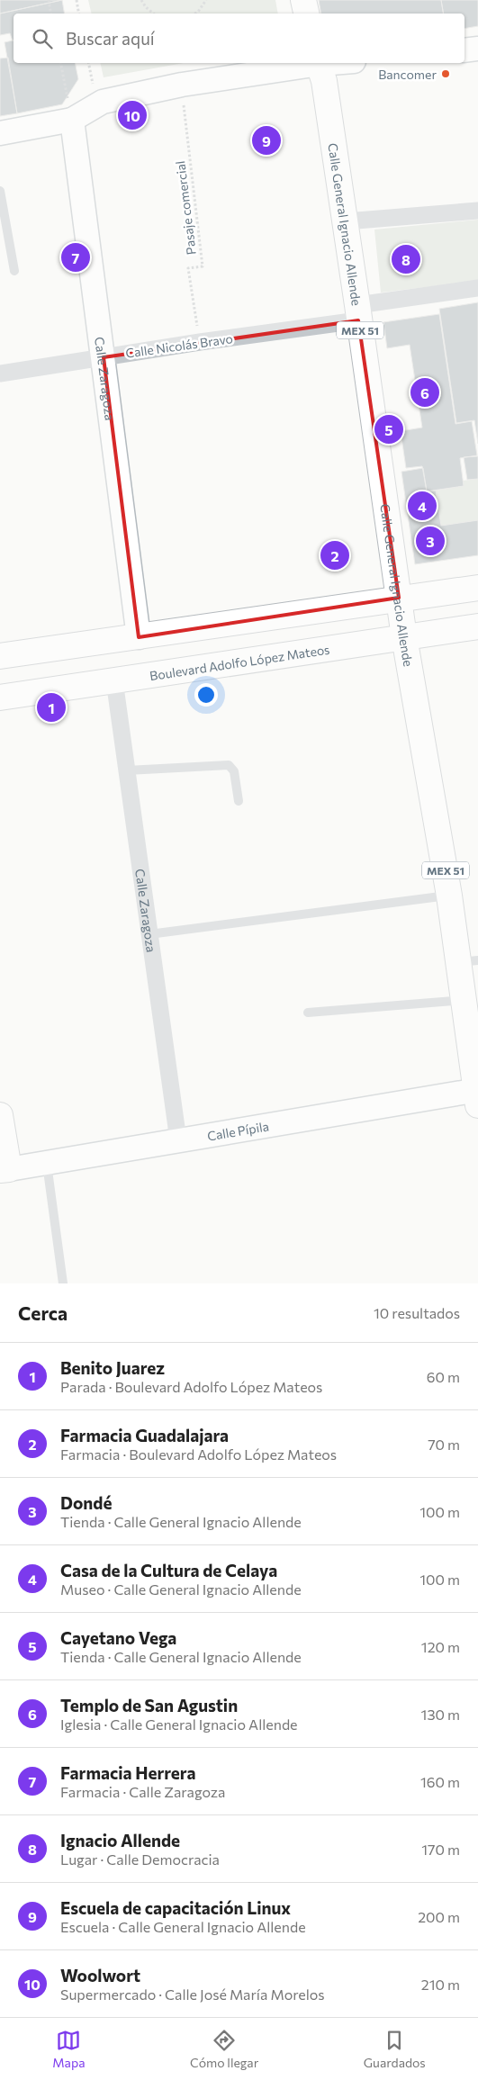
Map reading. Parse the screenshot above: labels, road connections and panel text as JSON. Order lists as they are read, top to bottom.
{
  "streets": {
    "main road": ["Calle General Ignacio Allende", "MEX 51", "Boulevard Adolfo López Mateos"],
    "street": ["Calle Nicolás Bravo", "Calle Zaragoza", "Calle Pípila"],
    "path": ["Pasaje comercial"]
  },
  "crossings": [
    ["Pasaje comercial", "Calle Nicolás Bravo"],
    ["Calle General Ignacio Allende", "Calle Nicolás Bravo"],
    ["Calle General Ignacio Allende", "Boulevard Adolfo López Mateos"],
    ["Calle General Ignacio Allende", "Calle Pípila"],
    ["Calle Nicolás Bravo", "Calle Zaragoza"],
    ["Calle Zaragoza", "Boulevard Adolfo López Mateos"],
    ["Calle Zaragoza", "Calle Pípila"]
  ],
  "places": ["Bancomer"],
  "page": {
    "search": "Buscar aquí",
    "pins": [
      "10",
      "9",
      "7",
      "8",
      "6",
      "5",
      "4",
      "3",
      "2",
      "1"
    ],
    "heading": ["Cerca", "10 resultados"],
    "list": [
      {
        "mark": "1",
        "name": "Benito Juarez",
        "note": "Parada · Boulevard Adolfo López Mateos",
        "value": "60 m"
      },
      {
        "mark": "2",
        "name": "Farmacia Guadalajara",
        "note": "Farmacia · Boulevard Adolfo López Mateos",
        "value": "70 m"
      },
      {
        "mark": "3",
        "name": "Dondé",
        "note": "Tienda · Calle General Ignacio Allende",
        "value": "100 m"
      },
      {
        "mark": "4",
        "name": "Casa de la Cultura de Celaya",
        "note": "Museo · Calle General Ignacio Allende",
        "value": "100 m"
      },
      {
        "mark": "5",
        "name": "Cayetano Vega",
        "note": "Tienda · Calle General Ignacio Allende",
        "value": "120 m"
      },
      {
        "mark": "6",
        "name": "Templo de San Agustin",
        "note": "Iglesia · Calle General Ignacio Allende",
        "value": "130 m"
      },
      {
        "mark": "7",
        "name": "Farmacia Herrera",
        "note": "Farmacia · Calle Zaragoza",
        "value": "160 m"
      },
      {
        "mark": "8",
        "name": "Ignacio Allende",
        "note": "Lugar · Calle Democracia",
        "value": "170 m"
      },
      {
        "mark": "9",
        "name": "Escuela de capacitación Linux",
        "note": "Escuela · Calle General Ignacio Allende",
        "value": "200 m"
      },
      {
        "mark": "10",
        "name": "Woolwort",
        "note": "Supermercado · Calle José María Morelos",
        "value": "210 m"
      }
    ],
    "nav": ["Mapa", "Cómo llegar", "Guardados"]
  }
}
